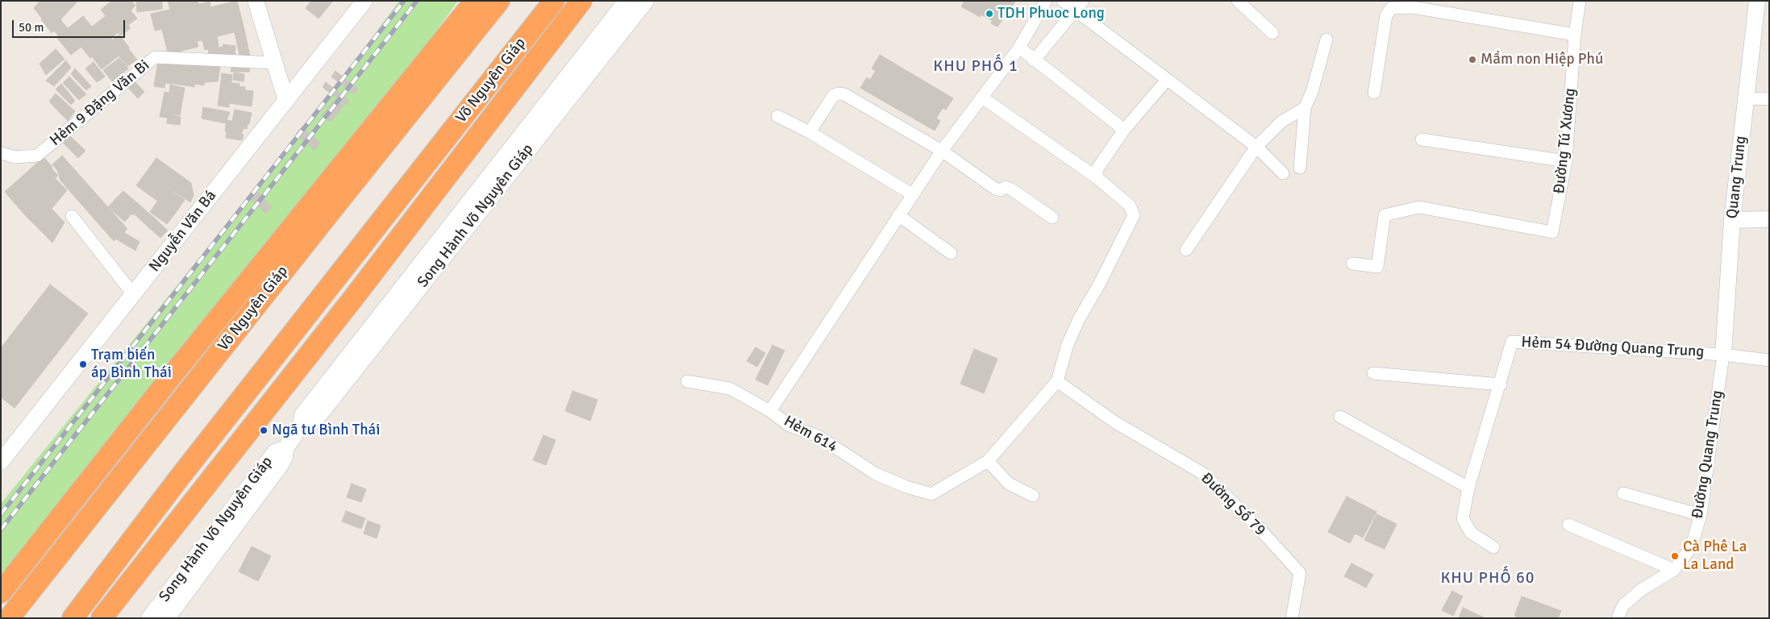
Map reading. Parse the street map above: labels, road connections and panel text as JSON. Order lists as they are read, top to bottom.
{
  "streets": {
    "highway": ["Võ Nguyên Giáp"],
    "main road": ["Quang Trung", "Song Hành Võ Nguyên Giáp", "Nguyễn Văn Bá"],
    "street": [
      "Hẻm 9 Đặng Văn Bi",
      "Đường Tú Xương",
      "Hẻm 54 Đường Quang Trung",
      "Hẻm 614",
      "Đường Quang Trung",
      "Đường Số 79"
    ]
  },
  "crossings": [
    ["Quang Trung", "Hẻm 54 Đường Quang Trung"],
    ["Quang Trung", "Đường Quang Trung"],
    ["Hẻm 54 Đường Quang Trung", "Đường Quang Trung"]
  ],
  "districts": ["KHU PHỐ 1", "KHU PHỐ 60"],
  "places": [
    "TDH Phuoc Long",
    "Mầm non Hiệp Phú",
    "Trạm biến áp Bình Thái",
    "Ngã tư Bình Thái",
    "Cà Phê La La Land"
  ],
  "scale_bar": "50 m"
}
